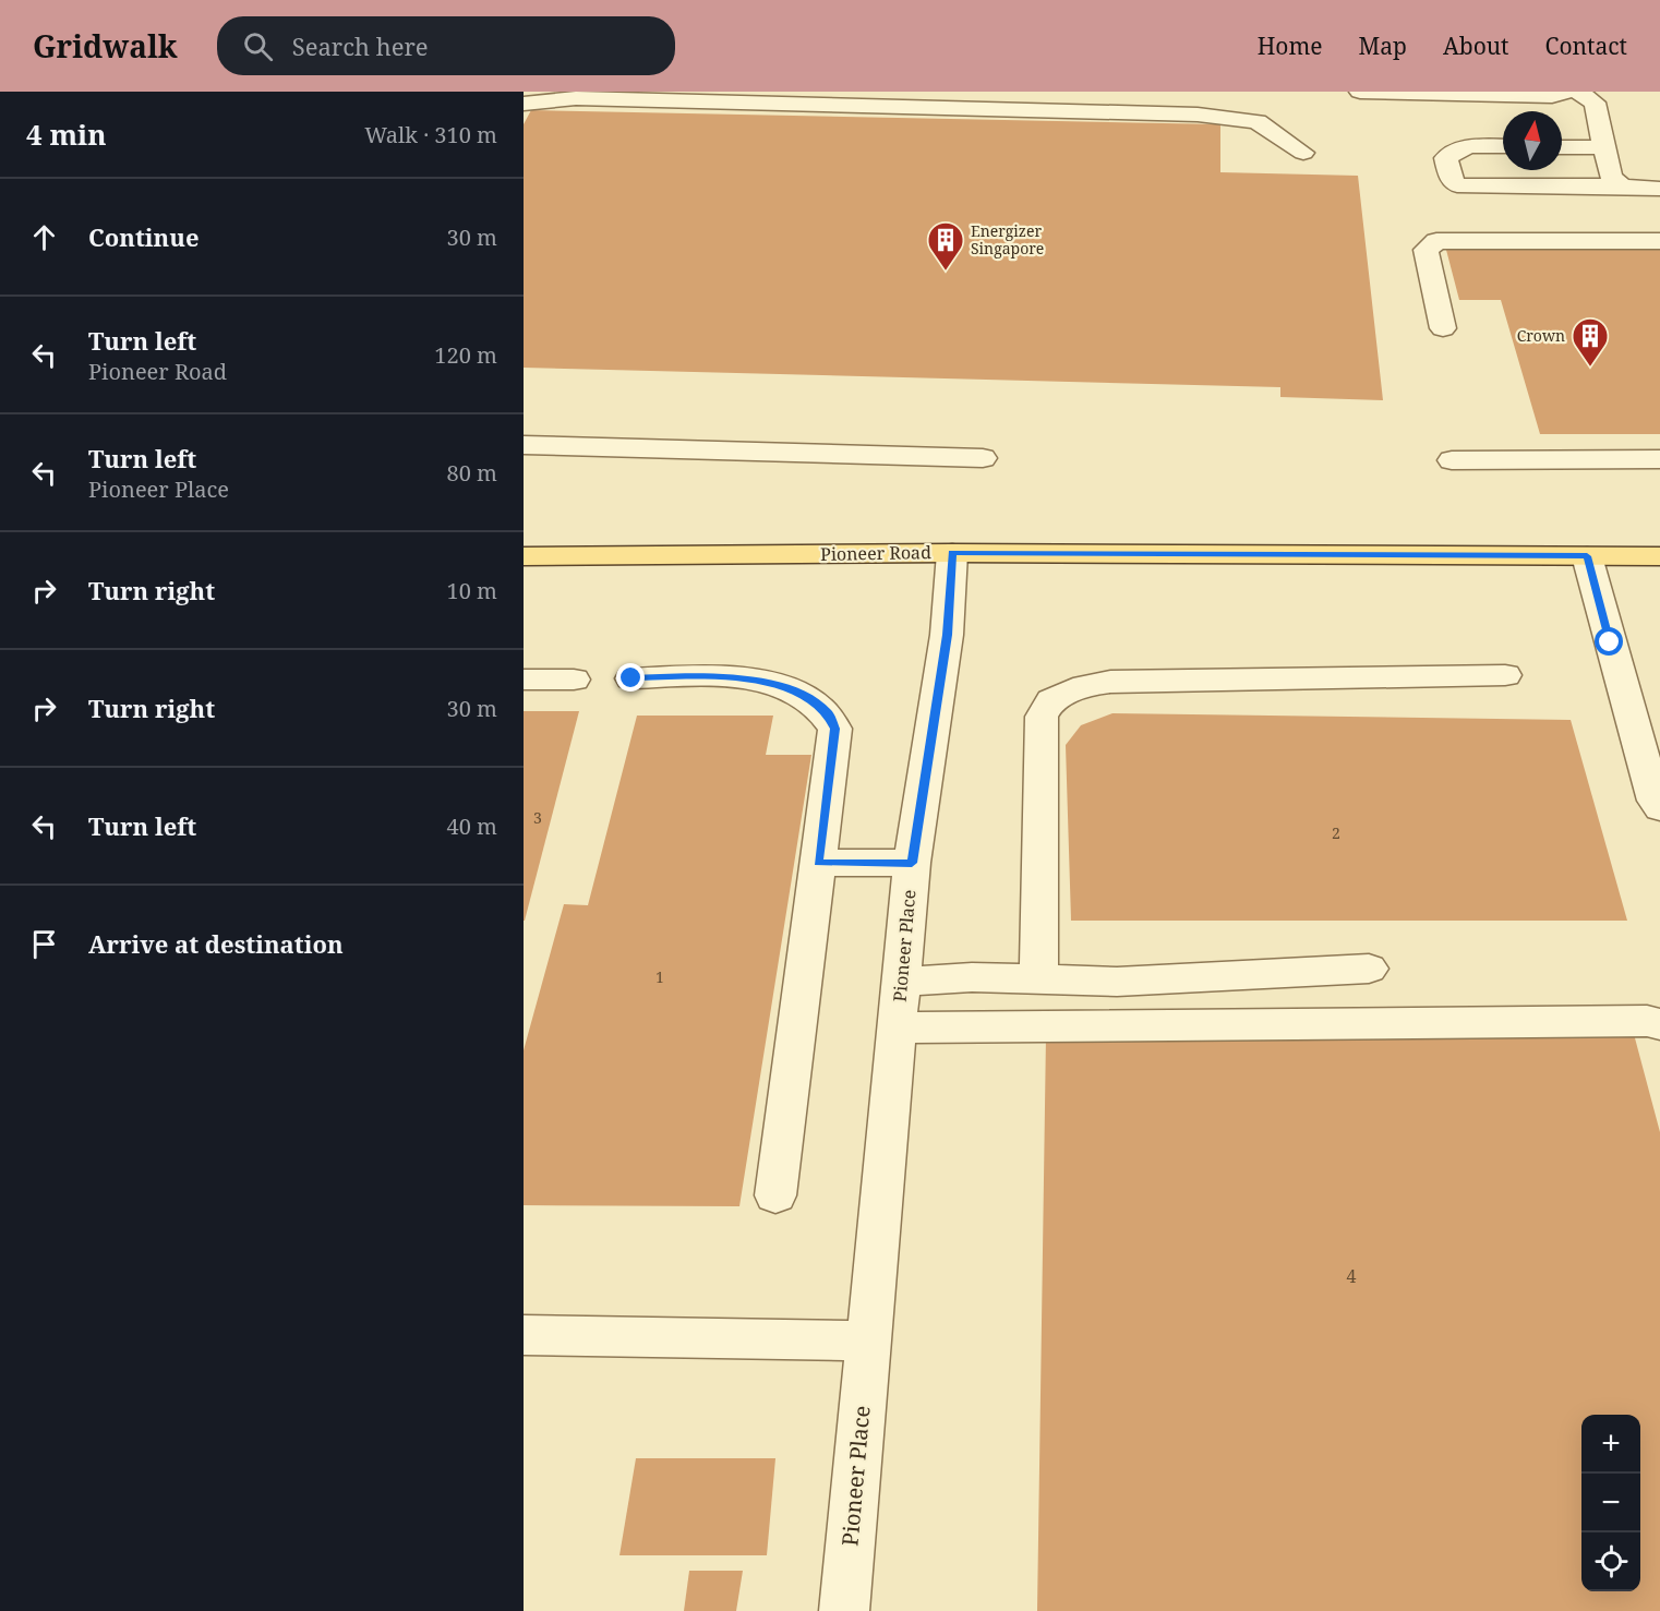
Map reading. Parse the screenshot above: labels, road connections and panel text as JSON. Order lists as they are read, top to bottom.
{
  "streets": {
    "main road": ["Pioneer Road"],
    "street": ["Pioneer Place"]
  },
  "crossings": [
    ["Pioneer Road", "Pioneer Place"]
  ],
  "places": {
    "building": ["Energizer Singapore", "Crown"]
  },
  "house_numbers": [
    "3",
    "2",
    "1",
    "4"
  ],
  "north": "top",
  "page": {
    "header": "Gridwalk",
    "search": "Search here",
    "nav": [
      "Home",
      "Map",
      "About",
      "Contact"
    ],
    "heading": ["4 min", "Walk · 310 m"],
    "list": [
      ["Continue", "30 m"],
      ["Turn left", "Pioneer Road", "120 m"],
      ["Turn left", "Pioneer Place", "80 m"],
      ["Turn right", "10 m"],
      ["Turn right", "30 m"],
      ["Turn left", "40 m"],
      "Arrive at destination"
    ],
    "map_buttons": ["+", "−"]
  }
}
